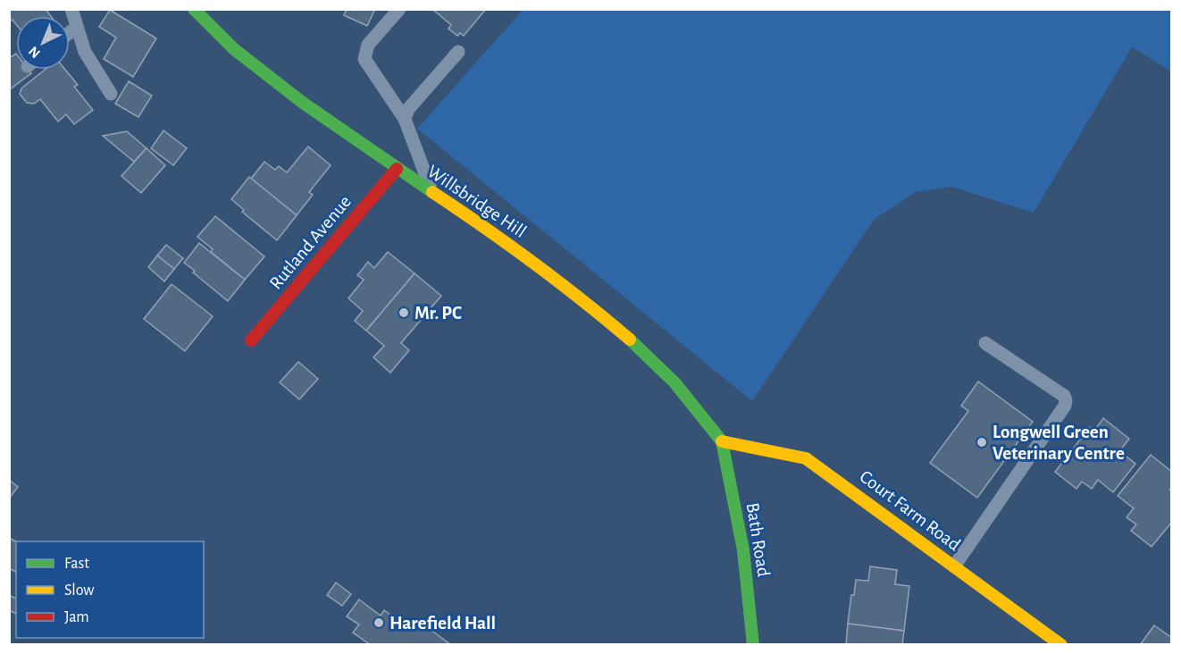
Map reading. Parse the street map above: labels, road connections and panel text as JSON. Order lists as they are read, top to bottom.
{
  "streets": {
    "main road": [
      "Willsbridge Hill",
      "Rutland Avenue",
      "Court Farm Road",
      "Bath Road"
    ]
  },
  "crossings": [
    ["Willsbridge Hill", "Rutland Avenue"],
    ["Willsbridge Hill", "Court Farm Road"],
    ["Willsbridge Hill", "Bath Road"],
    ["Court Farm Road", "Bath Road"]
  ],
  "places": ["Mr. PC", "Longwell Green Veterinary Centre", "Harefield Hall"],
  "legend": ["Fast", "Slow", "Jam"],
  "north": "bottom left"
}
